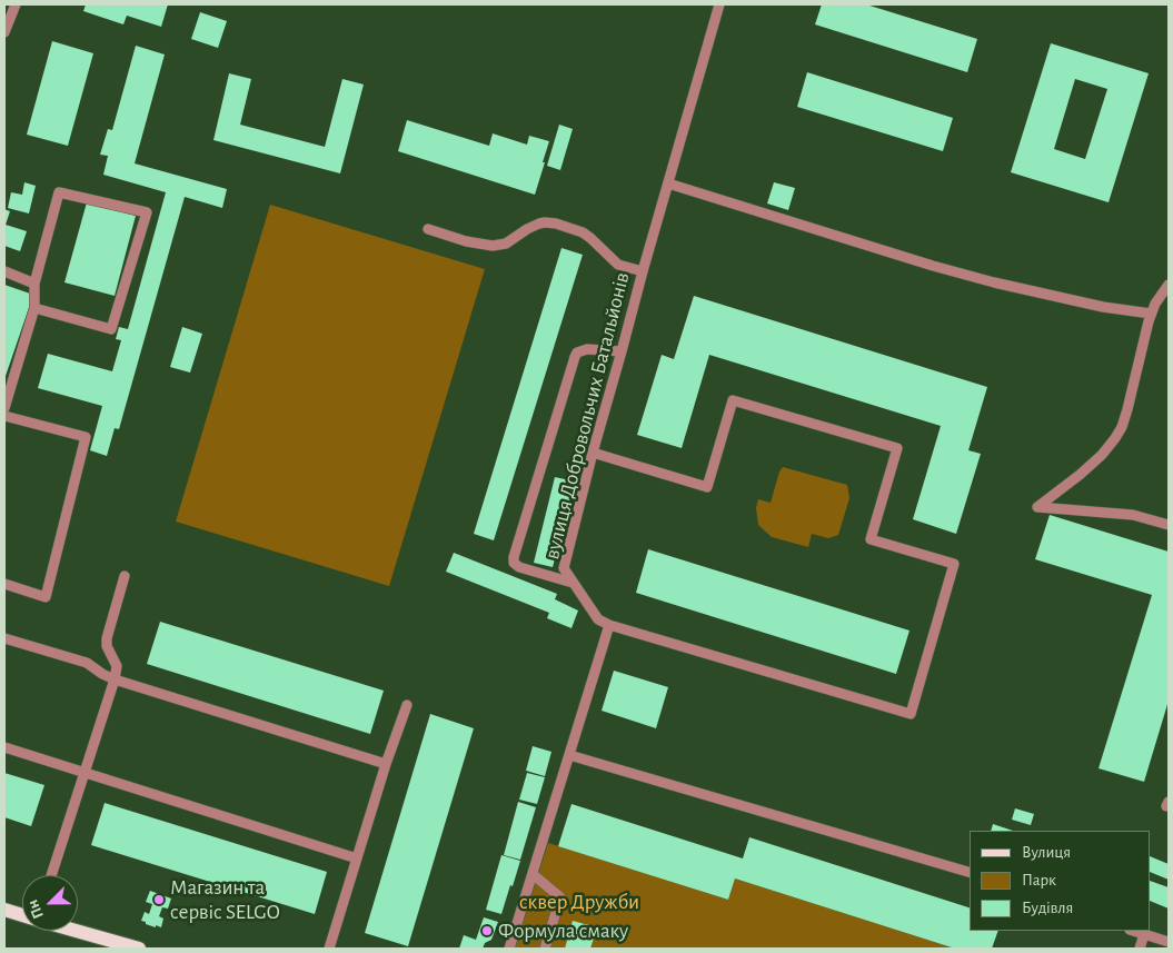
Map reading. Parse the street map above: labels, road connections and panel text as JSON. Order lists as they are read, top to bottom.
{
  "streets": {
    "street": ["вулиця Добровольчих Батальйонів"]
  },
  "parks": ["сквер Дружби"],
  "places": ["Магазин та сервіс SELGO", "Формула смаку"],
  "legend": ["Вулиця", "Парк", "Будівля"],
  "north": "bottom left"
}
